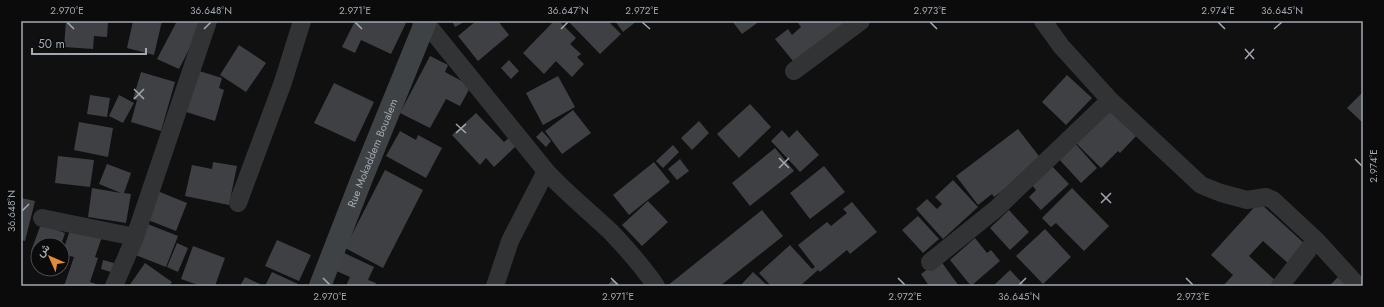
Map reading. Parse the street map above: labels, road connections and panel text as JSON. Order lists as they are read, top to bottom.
{
  "streets": {
    "street": ["Rue Mokaddem Boualem"]
  },
  "scale_bar": "50 m",
  "north": "top left",
  "coordinates": [
    "2.970°E",
    "36.648°N",
    "2.971°E",
    "36.647°N",
    "2.972°E",
    "2.973°E",
    "2.974°E",
    "36.645°N"
  ]
}
